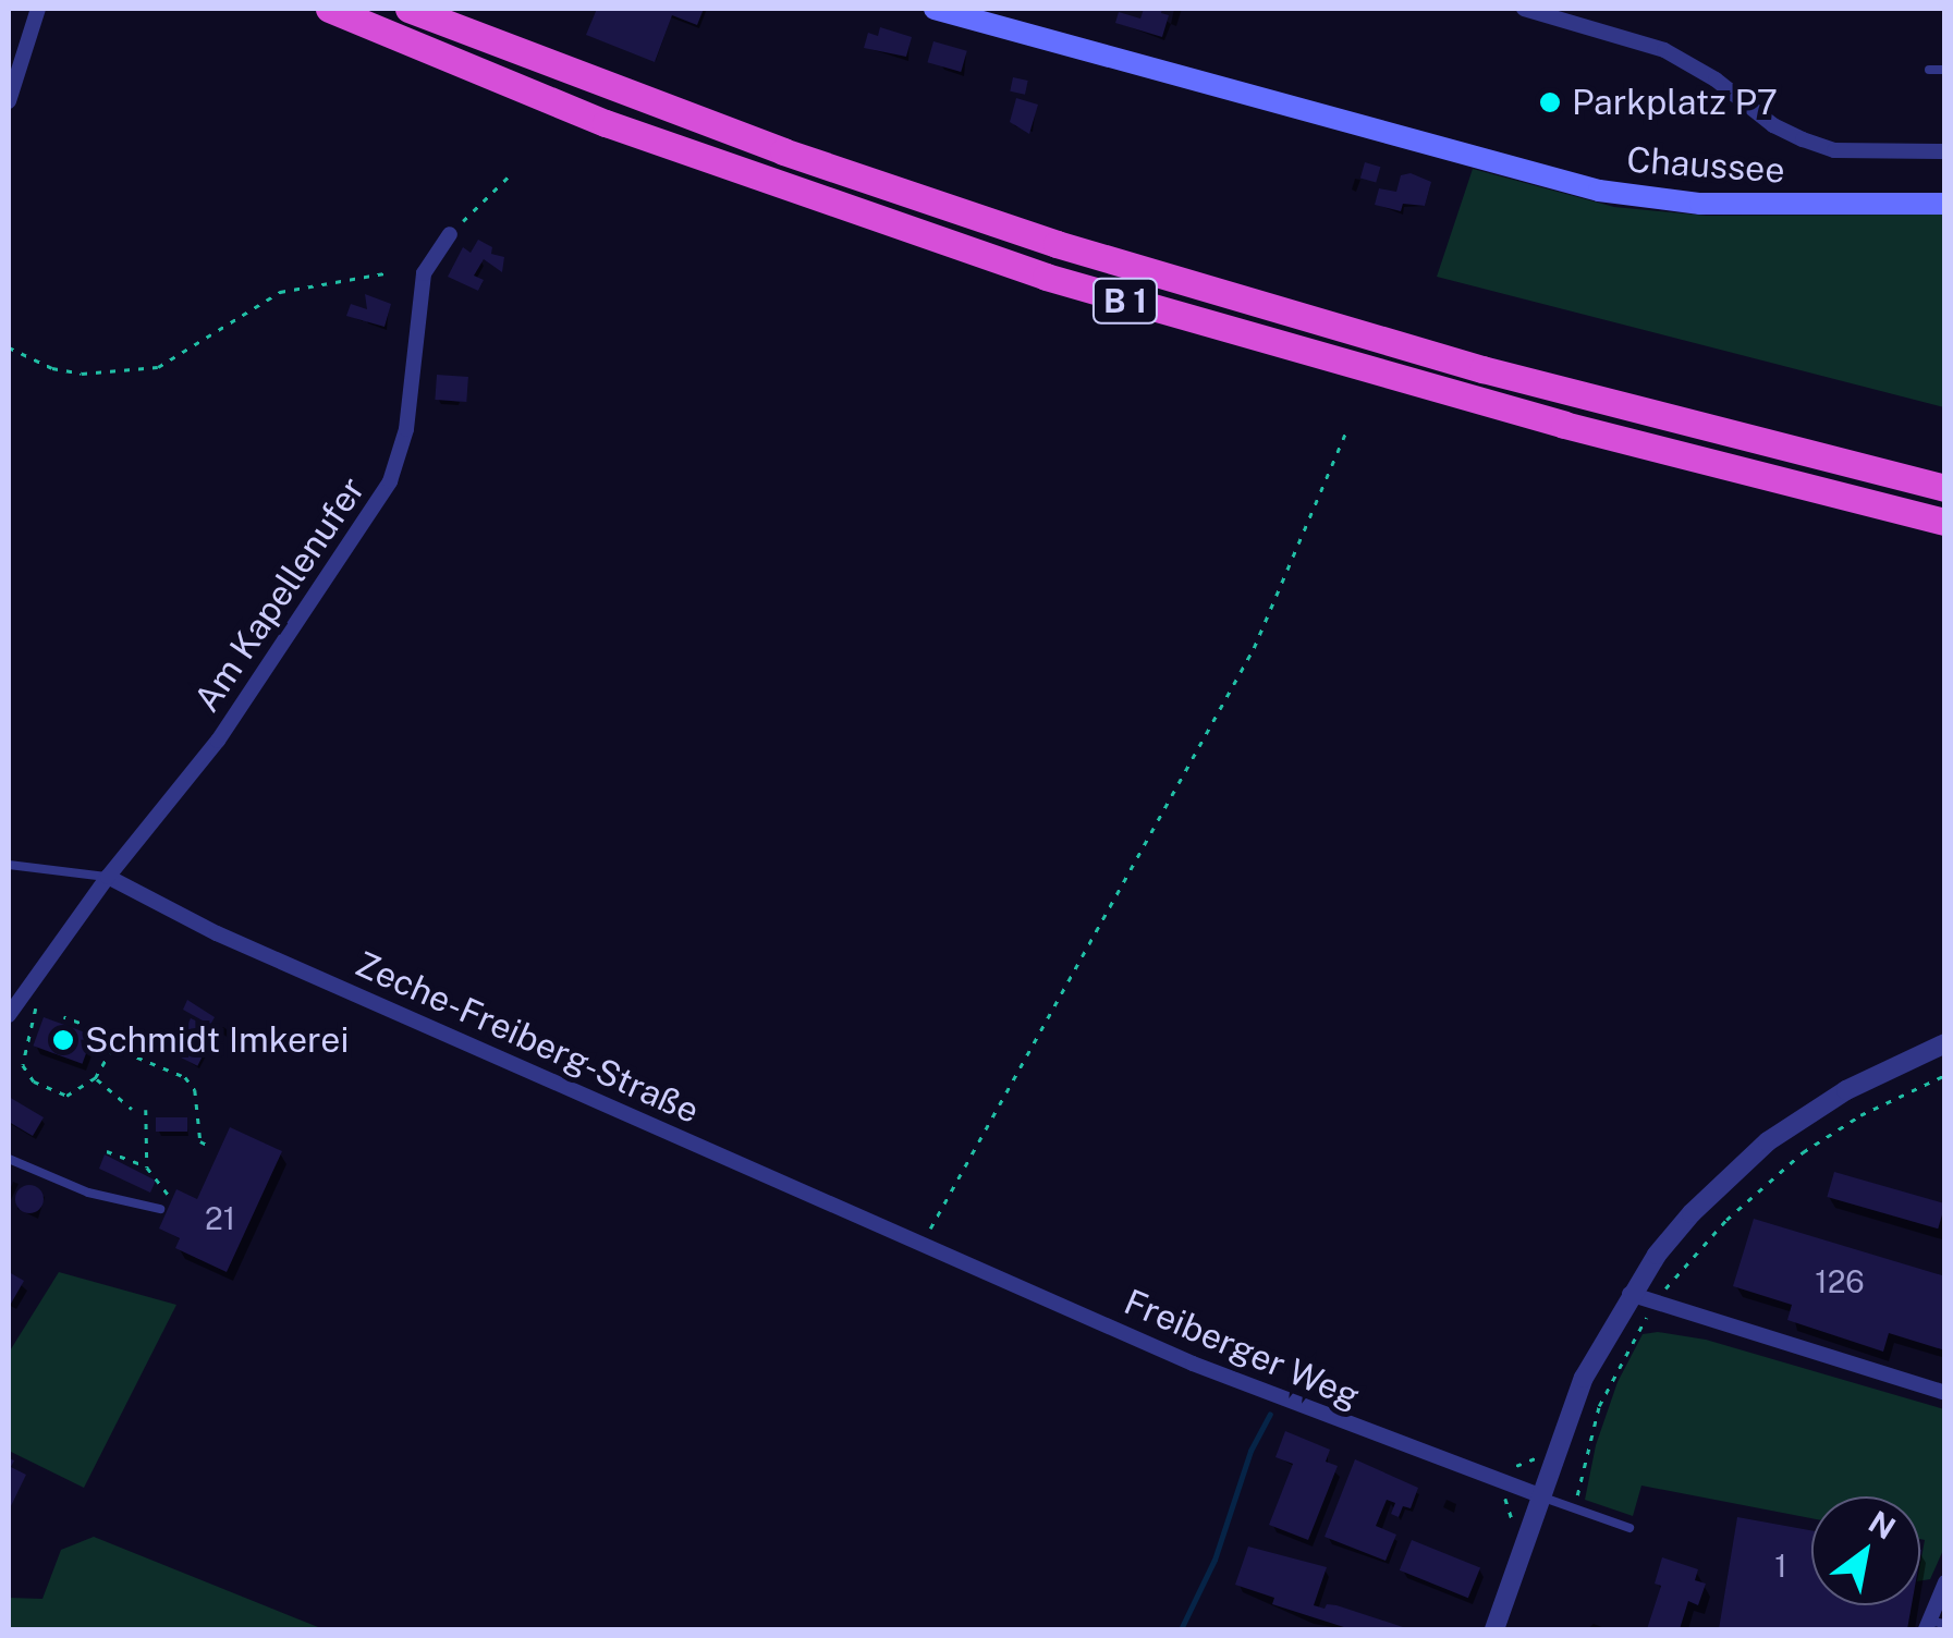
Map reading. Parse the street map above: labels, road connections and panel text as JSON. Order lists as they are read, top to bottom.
{
  "streets": {
    "highway": ["B 1"],
    "main road": ["Chaussee"],
    "street": ["Am Kapellenufer", "Zeche-Freiberg-Straße", "Freiberger Weg"]
  },
  "crossings": [
    ["Am Kapellenufer", "Zeche-Freiberg-Straße"],
    ["Zeche-Freiberg-Straße", "Freiberger Weg"]
  ],
  "places": ["Parkplatz P7", "Schmidt Imkerei"],
  "house_numbers": ["21", "126", "1"],
  "north": "top right"
}
